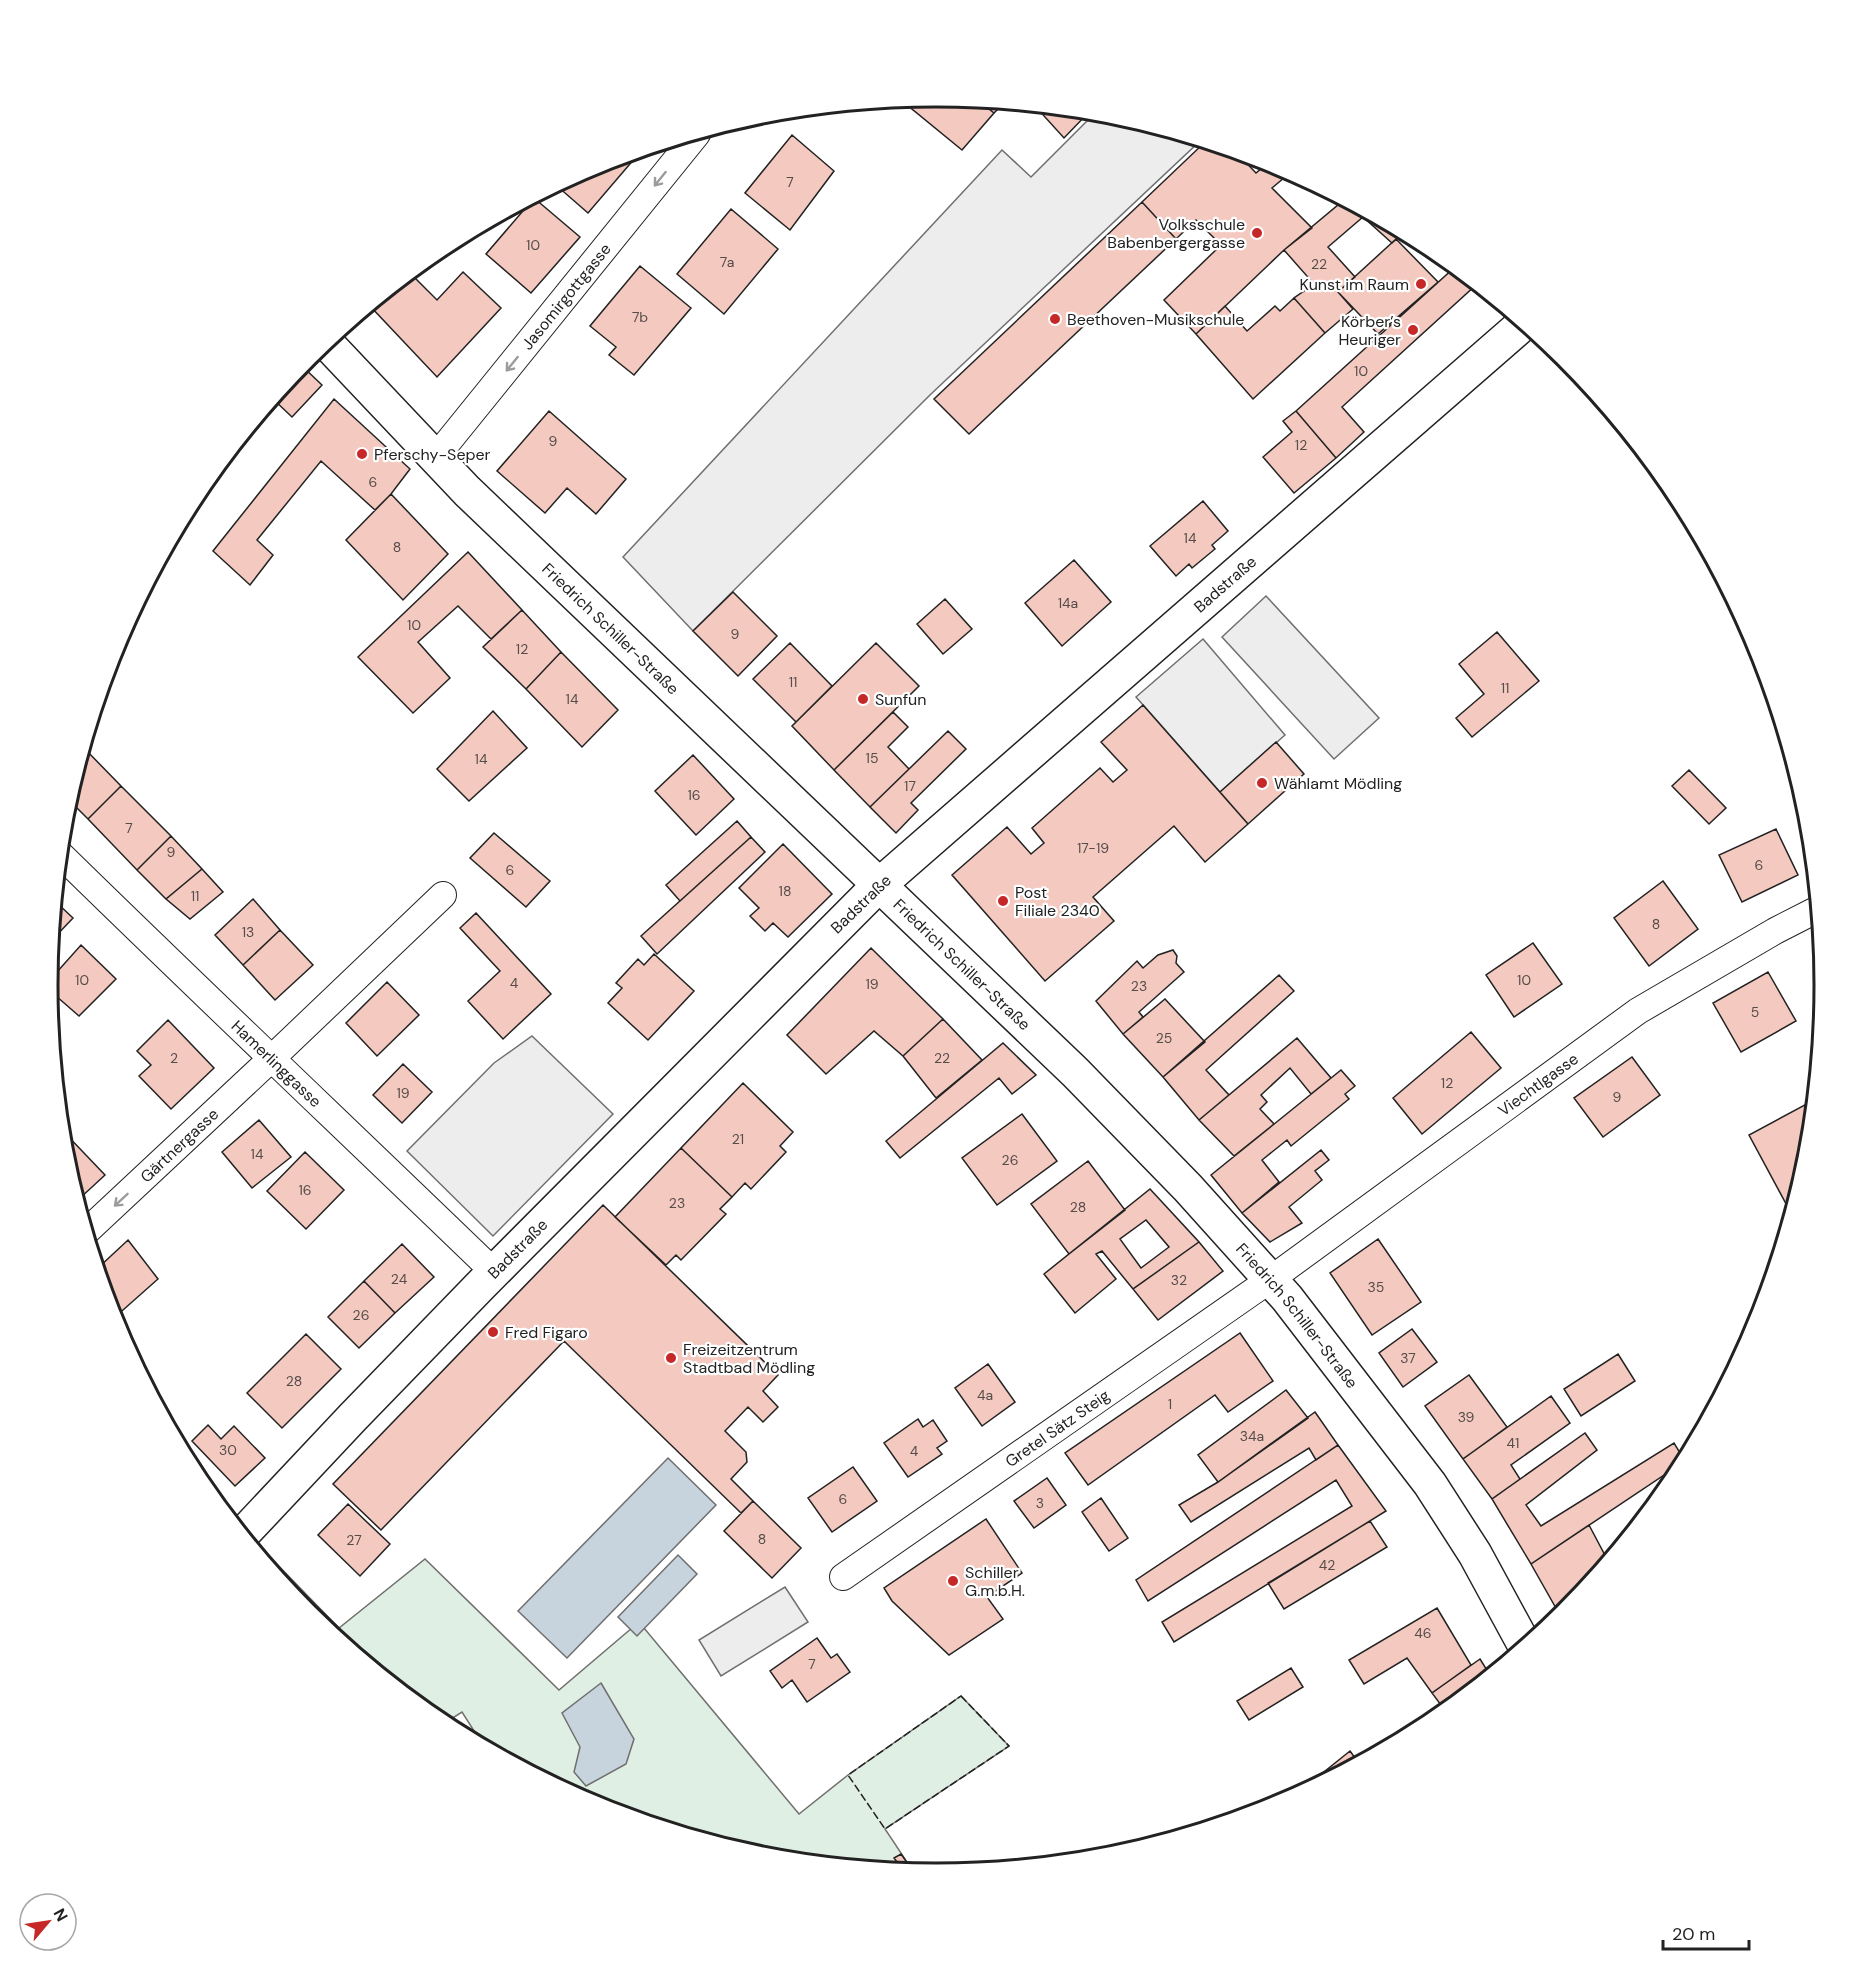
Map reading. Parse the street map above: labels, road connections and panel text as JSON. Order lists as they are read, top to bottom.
{
  "streets": {
    "main road": ["Badstraße", "Friedrich Schiller-Straße"],
    "street": [
      "Jasomirgottgasse",
      "Hamerlinggasse",
      "Viechtlgasse",
      "Gärtnergasse",
      "Gretel Sätz Steig"
    ]
  },
  "crossings": [
    ["Jasomirgottgasse", "Friedrich Schiller-Straße"],
    ["Badstraße", "Friedrich Schiller-Straße"],
    ["Badstraße", "Hamerlinggasse"],
    ["Friedrich Schiller-Straße", "Viechtlgasse"],
    ["Friedrich Schiller-Straße", "Gretel Sätz Steig"],
    ["Hamerlinggasse", "Gärtnergasse"],
    ["Viechtlgasse", "Gretel Sätz Steig"]
  ],
  "one_way": ["Jasomirgottgasse", "Gärtnergasse"],
  "places": [
    "Volksschule Babenbergergasse",
    "Kunst im Raum",
    "Beethoven-Musikschule",
    "Körber’s Heuriger",
    "Pferschy-Seper",
    "Sunfun",
    "Wählamt Mödling",
    "Post Filiale 2340",
    "Fred Figaro",
    "Freizeitzentrum Stadtbad Mödling",
    "Schiller G.m.b.H."
  ],
  "house_numbers": [
    "7",
    "10",
    "7a",
    "22",
    "7b",
    "10",
    "9",
    "12",
    "6",
    "14",
    "8",
    "14a",
    "10",
    "9",
    "12",
    "11",
    "11",
    "14",
    "15",
    "14",
    "17",
    "16",
    "7",
    "17-19",
    "9",
    "6",
    "6",
    "18",
    "11",
    "8",
    "13",
    "10",
    "10",
    "4",
    "19",
    "23",
    "5",
    "25",
    "2",
    "22",
    "12",
    "19",
    "9",
    "21",
    "14",
    "26",
    "16",
    "23",
    "28",
    "24",
    "32",
    "35",
    "26",
    "37",
    "28",
    "4a",
    "1",
    "39",
    "34a",
    "41",
    "30",
    "4",
    "6",
    "3",
    "8",
    "27",
    "42",
    "46",
    "7"
  ],
  "scale_bar": "20 m",
  "north": "top right"
}
